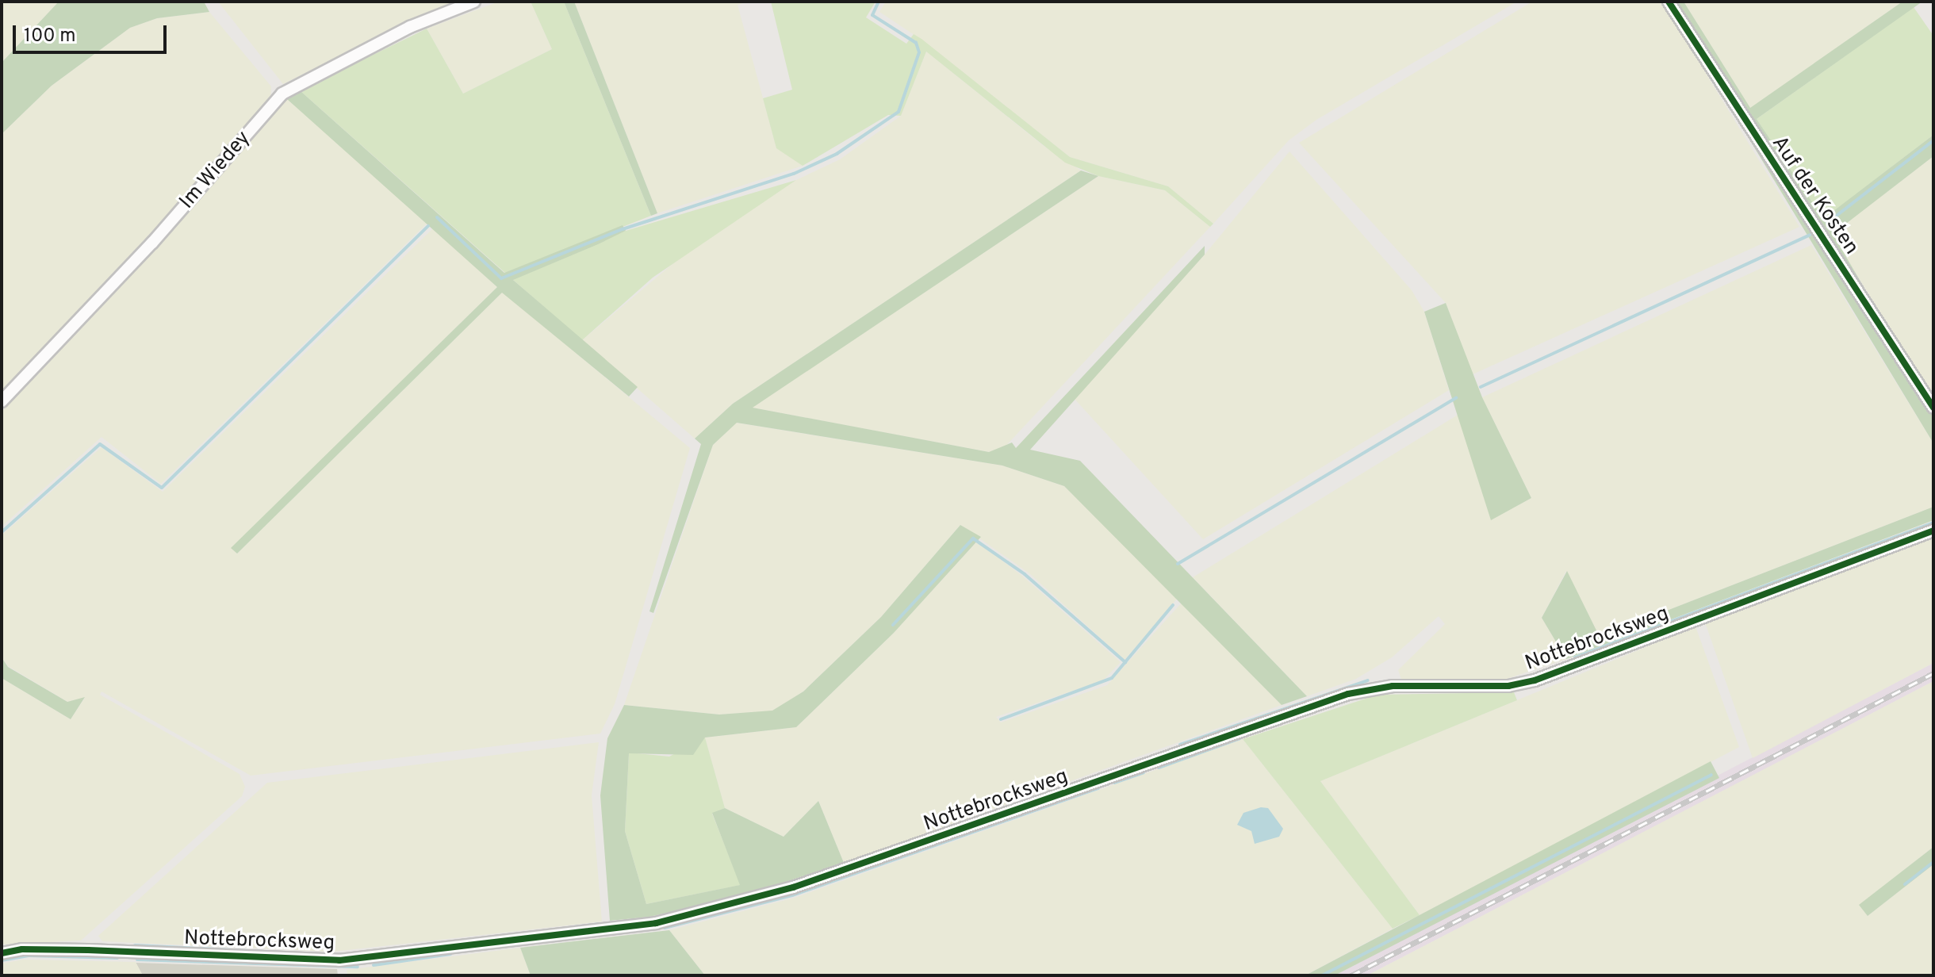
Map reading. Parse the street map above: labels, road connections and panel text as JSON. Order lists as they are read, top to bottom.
{
  "streets": {
    "street": ["Im Wiedey", "Auf der Kosten", "Nottebrocksweg"]
  },
  "scale_bar": "100 m"
}
